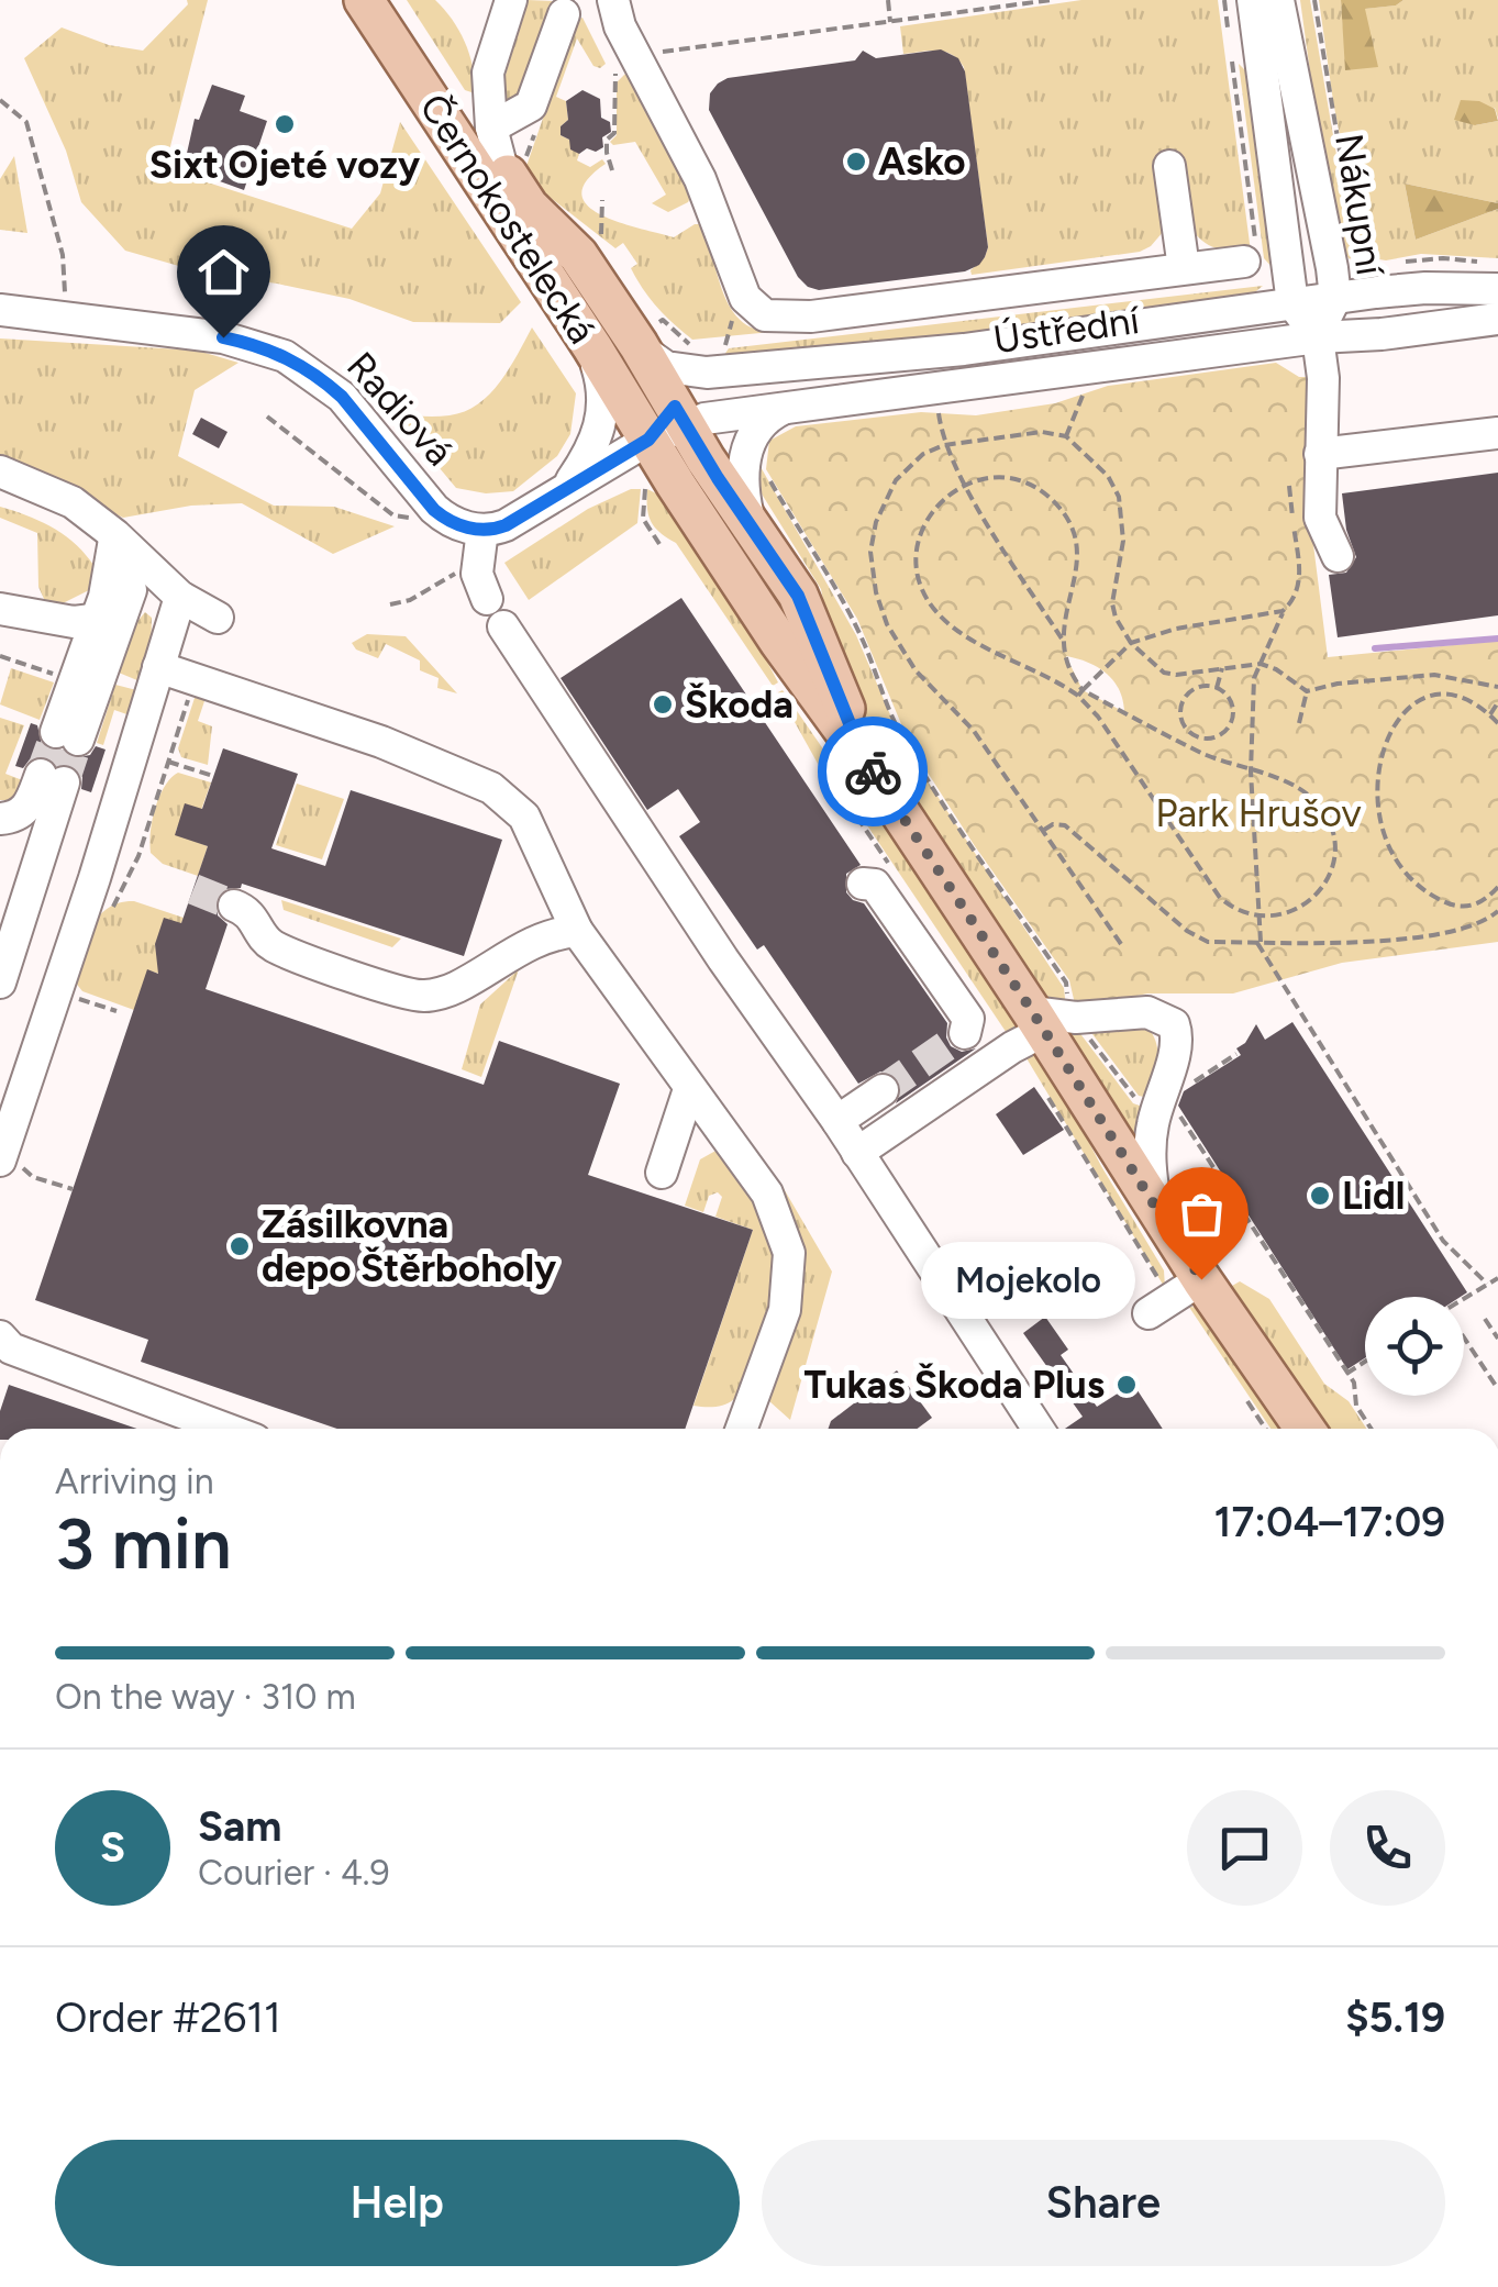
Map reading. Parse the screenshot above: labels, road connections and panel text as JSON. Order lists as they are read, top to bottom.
{
  "streets": {
    "main road": ["Černokostelecká"],
    "street": ["Nákupní", "Ústřední", "Radiová"]
  },
  "crossings": [
    ["Nákupní", "Ústřední"],
    ["Černokostelecká", "Ústřední"]
  ],
  "parks": ["Park Hrušov"],
  "places": [
    "Sixt Ojeté vozy",
    "Asko",
    "Škoda",
    "Lidl",
    "Zásilkovna depo Štěrboholy",
    "Mojekolo",
    "Tukas Škoda Plus"
  ],
  "page": {
    "bubble": "Mojekolo",
    "heading": ["3 min", "Arriving in", "17:04–17:09"],
    "panel": [
      "Sam",
      "Courier · 4.9",
      "Order #2611",
      "$5.19"
    ],
    "bar": "On the way · 310 m",
    "round": "S",
    "buttons": ["Help", "Share"]
  }
}
